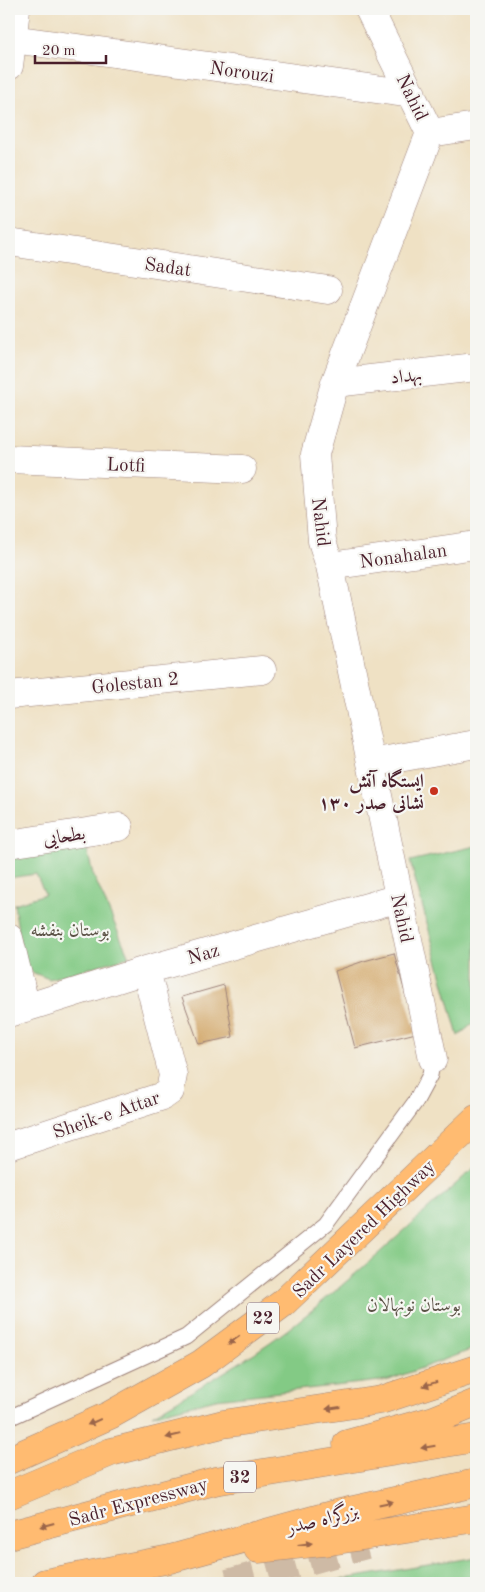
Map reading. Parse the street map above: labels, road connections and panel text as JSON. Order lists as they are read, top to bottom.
{
  "streets": {
    "highway": [
      "Sadr Layered Highway",
      "22",
      "32",
      "Sadr Expressway",
      "بزرگراه صدر"
    ],
    "street": [
      "Norouzi",
      "Nahid",
      "Sadat",
      "بهداد",
      "Lotfi",
      "Nonahalan",
      "Golestan 2",
      "بطحایی",
      "Naz",
      "Sheik-e Attar"
    ]
  },
  "crossings": [
    ["Norouzi", "Nahid"],
    ["Nahid", "بهداد"],
    ["Nahid", "Nonahalan"],
    ["Nahid", "Naz"],
    ["Naz", "Sheik-e Attar"],
    ["32", "Sadr Expressway"]
  ],
  "parks": ["بوستان بنفشه", "بوستان نونهالان"],
  "places": ["ایستگاه آتش نشانی صدر ۱۳۰"],
  "scale_bar": "20 m"
}
